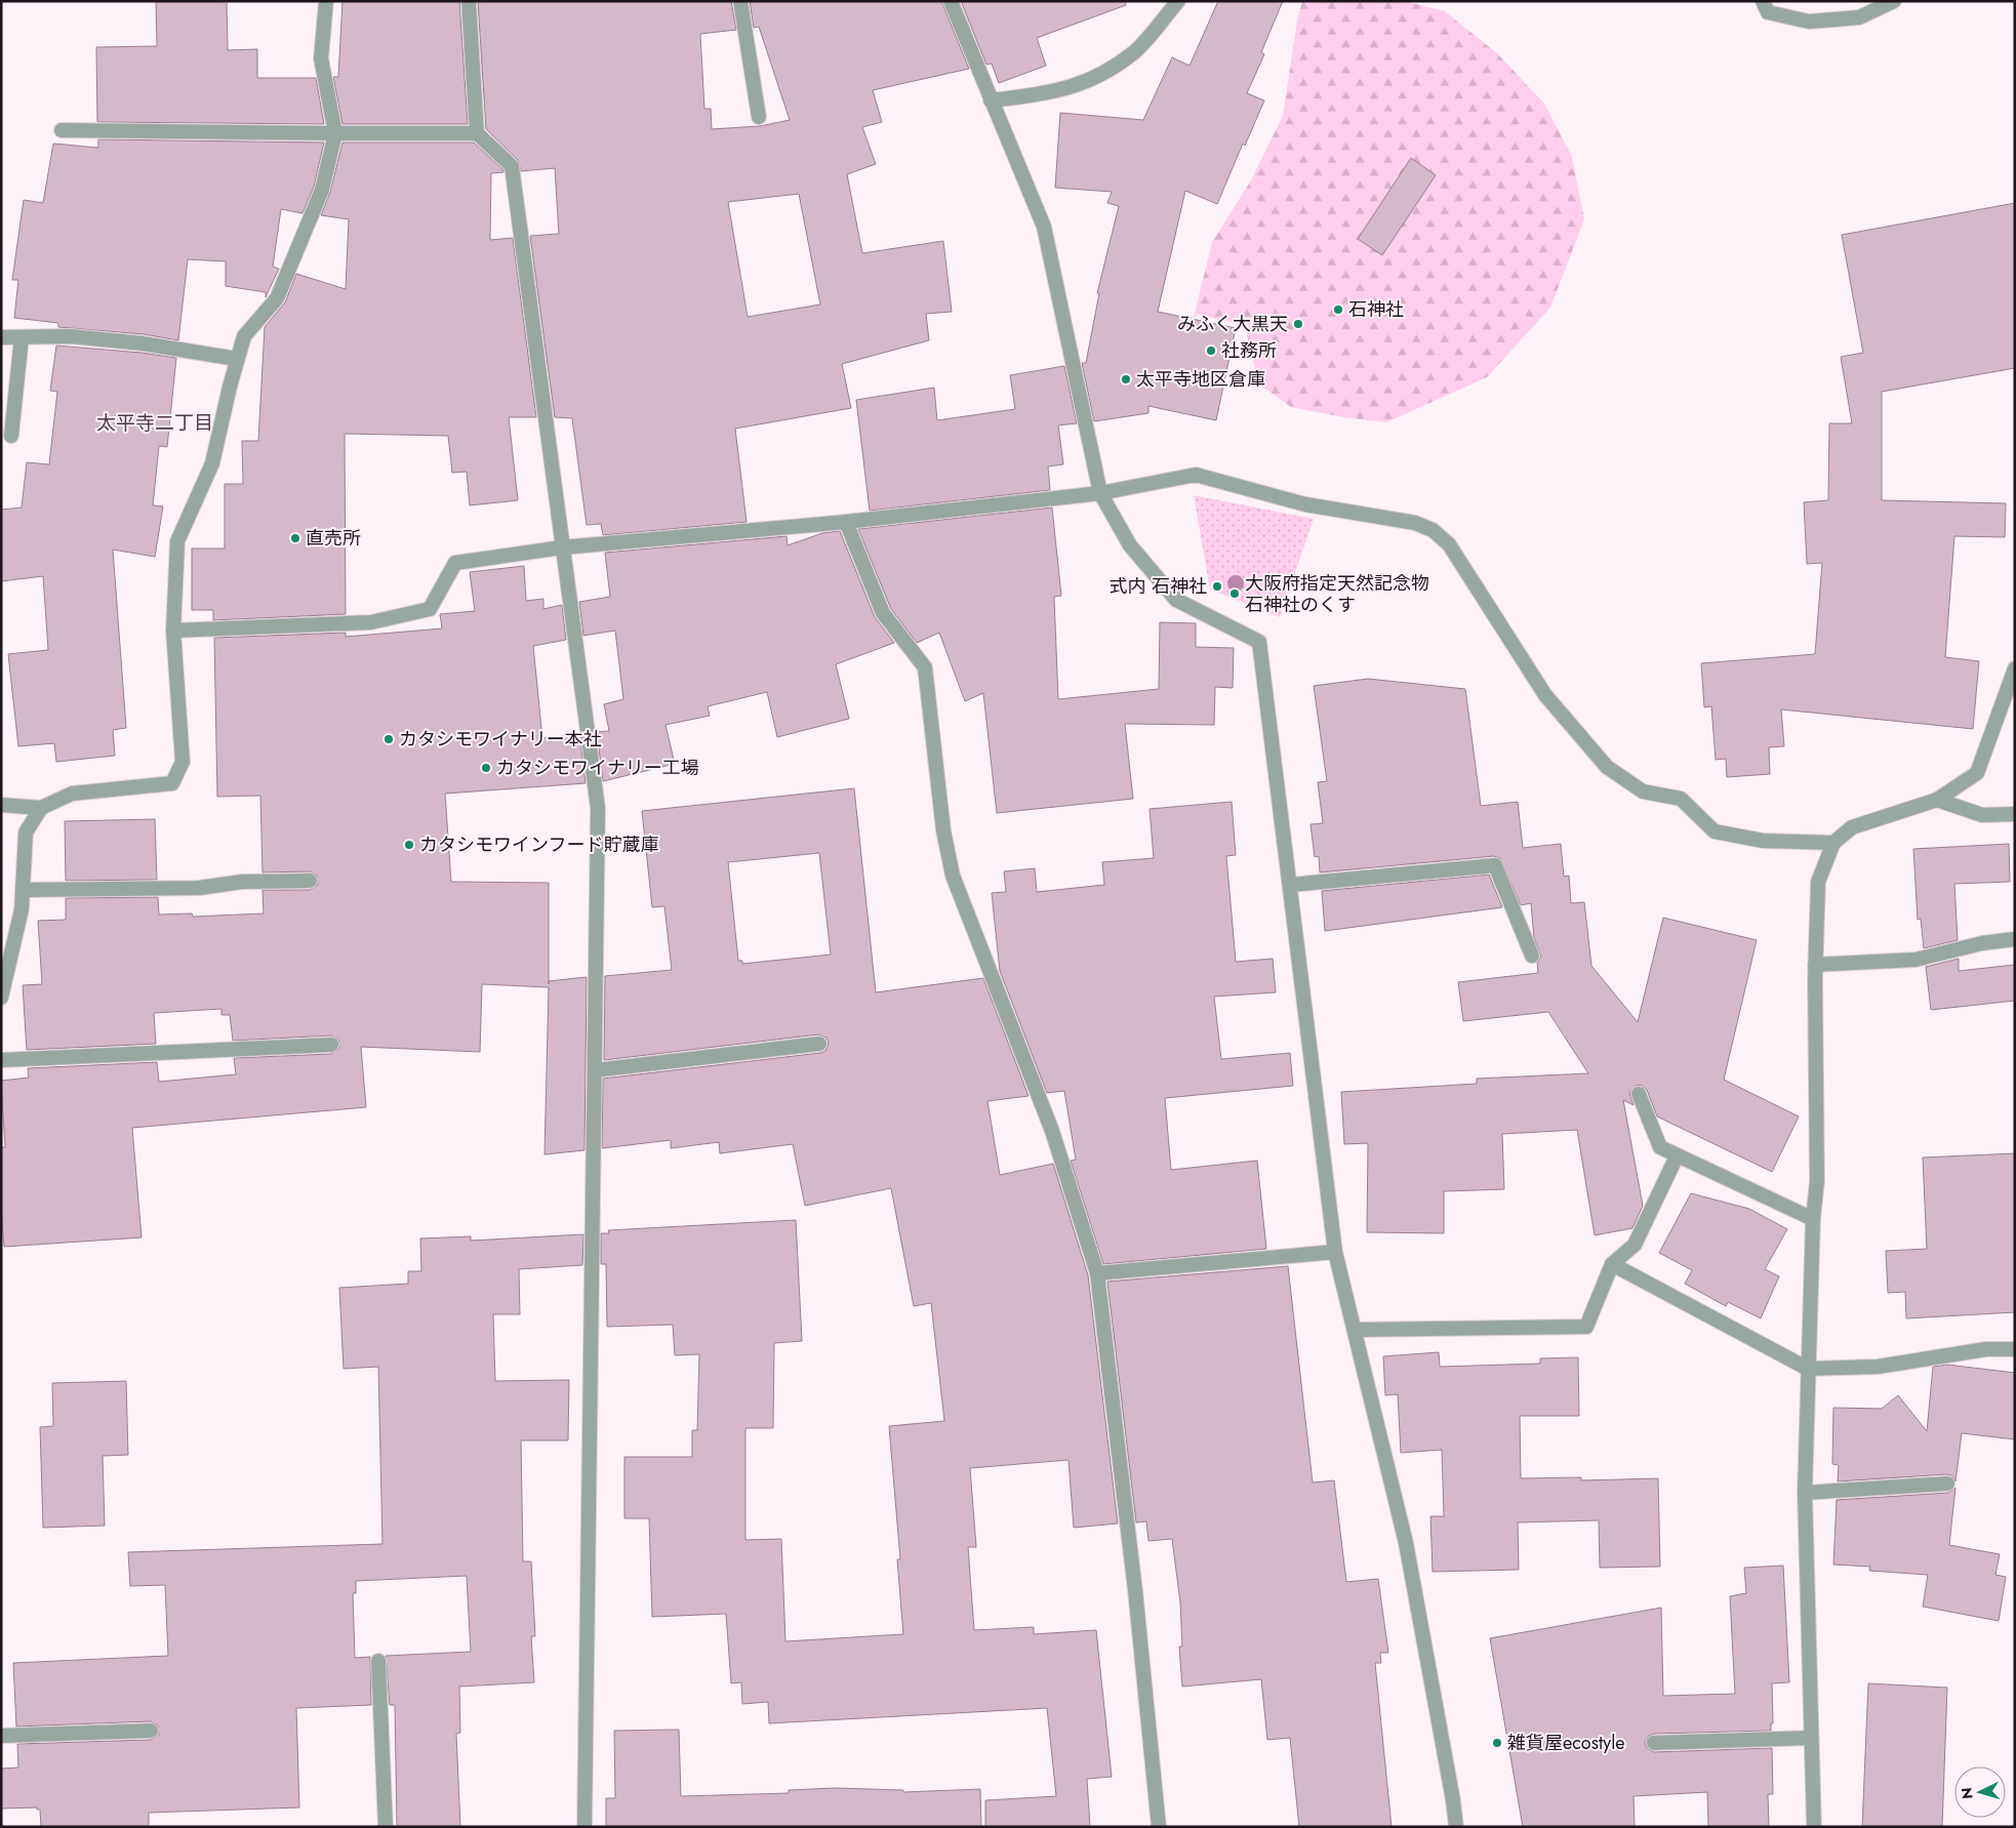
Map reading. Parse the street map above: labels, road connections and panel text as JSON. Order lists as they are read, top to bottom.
{
  "districts": ["太平寺二丁目"],
  "places": [
    "石神社",
    "みふく大黒天",
    "社務所",
    "太平寺地区倉庫",
    "直売所",
    "式内 石神社",
    "大阪府指定天然記念物 石神社のくす",
    "カタシモワイナリー本社",
    "カタシモワイナリー工場",
    "カタシモワインフード貯蔵庫",
    "雑貨屋ecostyle"
  ],
  "north": "left"
}
